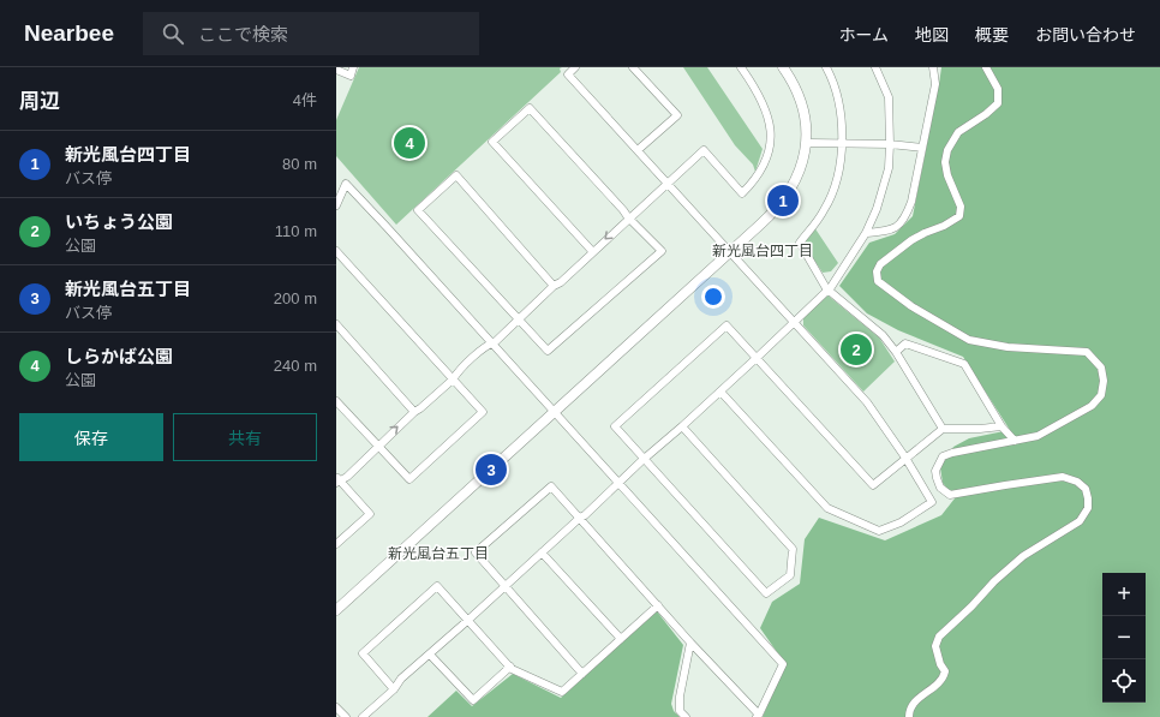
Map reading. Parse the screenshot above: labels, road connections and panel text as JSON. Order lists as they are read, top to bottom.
{
  "districts": ["新光風台四丁目", "新光風台五丁目"],
  "page": {
    "header": "Nearbee",
    "search": "ここで検索",
    "nav": [
      "ホーム",
      "地図",
      "概要",
      "お問い合わせ"
    ],
    "heading": ["周辺", "4件"],
    "pins": [
      "4",
      "1",
      "2",
      "3"
    ],
    "list": [
      {
        "mark": "1",
        "name": "新光風台四丁目",
        "note": "バス停",
        "value": "80 m"
      },
      {
        "mark": "2",
        "name": "いちょう公園",
        "note": "公園",
        "value": "110 m"
      },
      {
        "mark": "3",
        "name": "新光風台五丁目",
        "note": "バス停",
        "value": "200 m"
      },
      {
        "mark": "4",
        "name": "しらかば公園",
        "note": "公園",
        "value": "240 m"
      }
    ],
    "buttons": ["保存", "共有"],
    "map_buttons": ["+", "−"]
  }
}
